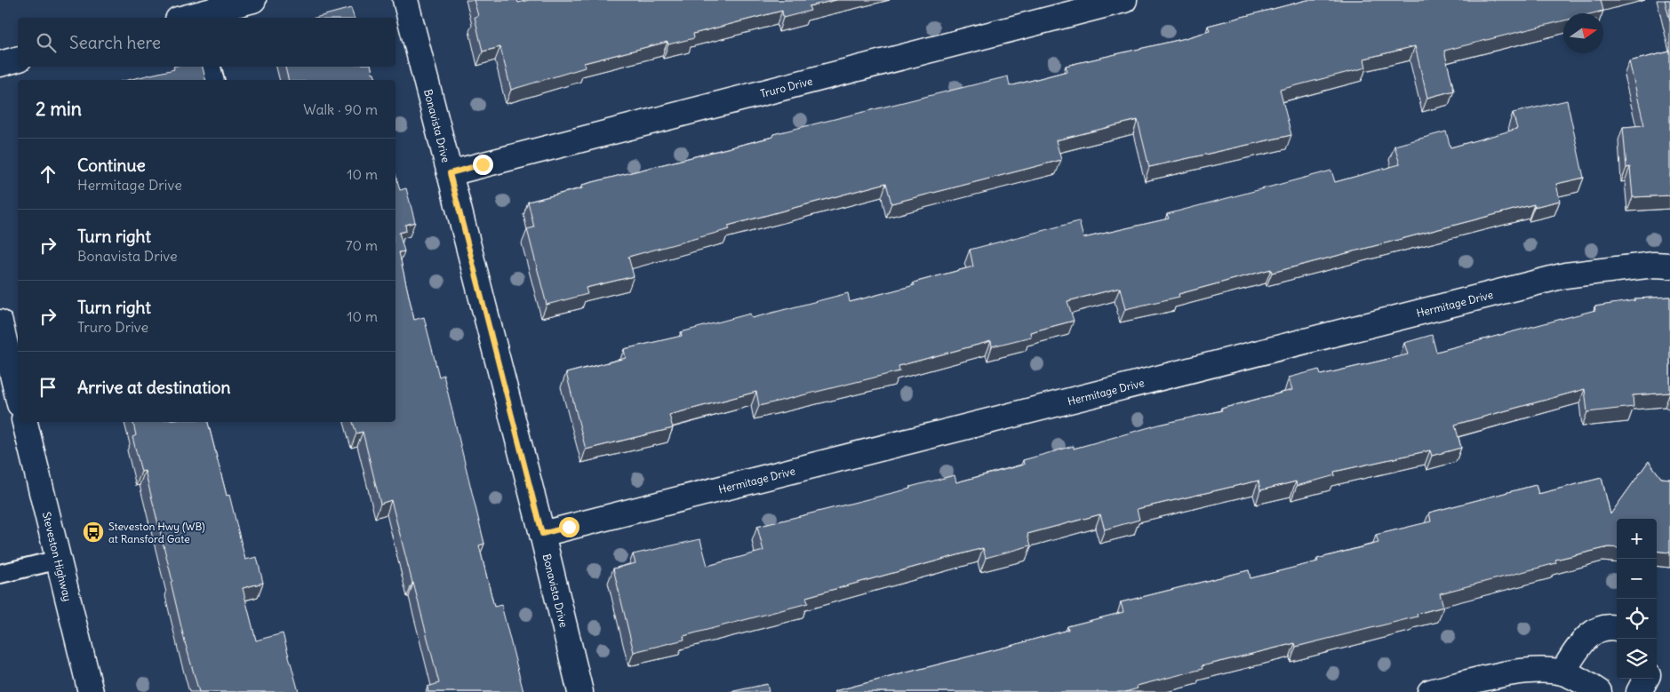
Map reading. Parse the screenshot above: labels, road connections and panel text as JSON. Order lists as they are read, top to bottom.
{
  "streets": {
    "street": [
      "Truro Drive",
      "Bonavista Drive",
      "Hermitage Drive",
      "Steveston Highway"
    ]
  },
  "crossings": [
    ["Truro Drive", "Bonavista Drive"],
    ["Bonavista Drive", "Hermitage Drive"]
  ],
  "places": {
    "bus stop": ["Steveston Hwy (WB) at Ransford Gate"]
  },
  "north": "right",
  "page": {
    "search": "Search here",
    "heading": ["2 min", "Walk · 90 m"],
    "list": [
      ["Continue", "Hermitage Drive", "10 m"],
      ["Turn right", "Bonavista Drive", "70 m"],
      ["Turn right", "Truro Drive", "10 m"],
      "Arrive at destination"
    ],
    "map_buttons": ["+", "−"]
  }
}
